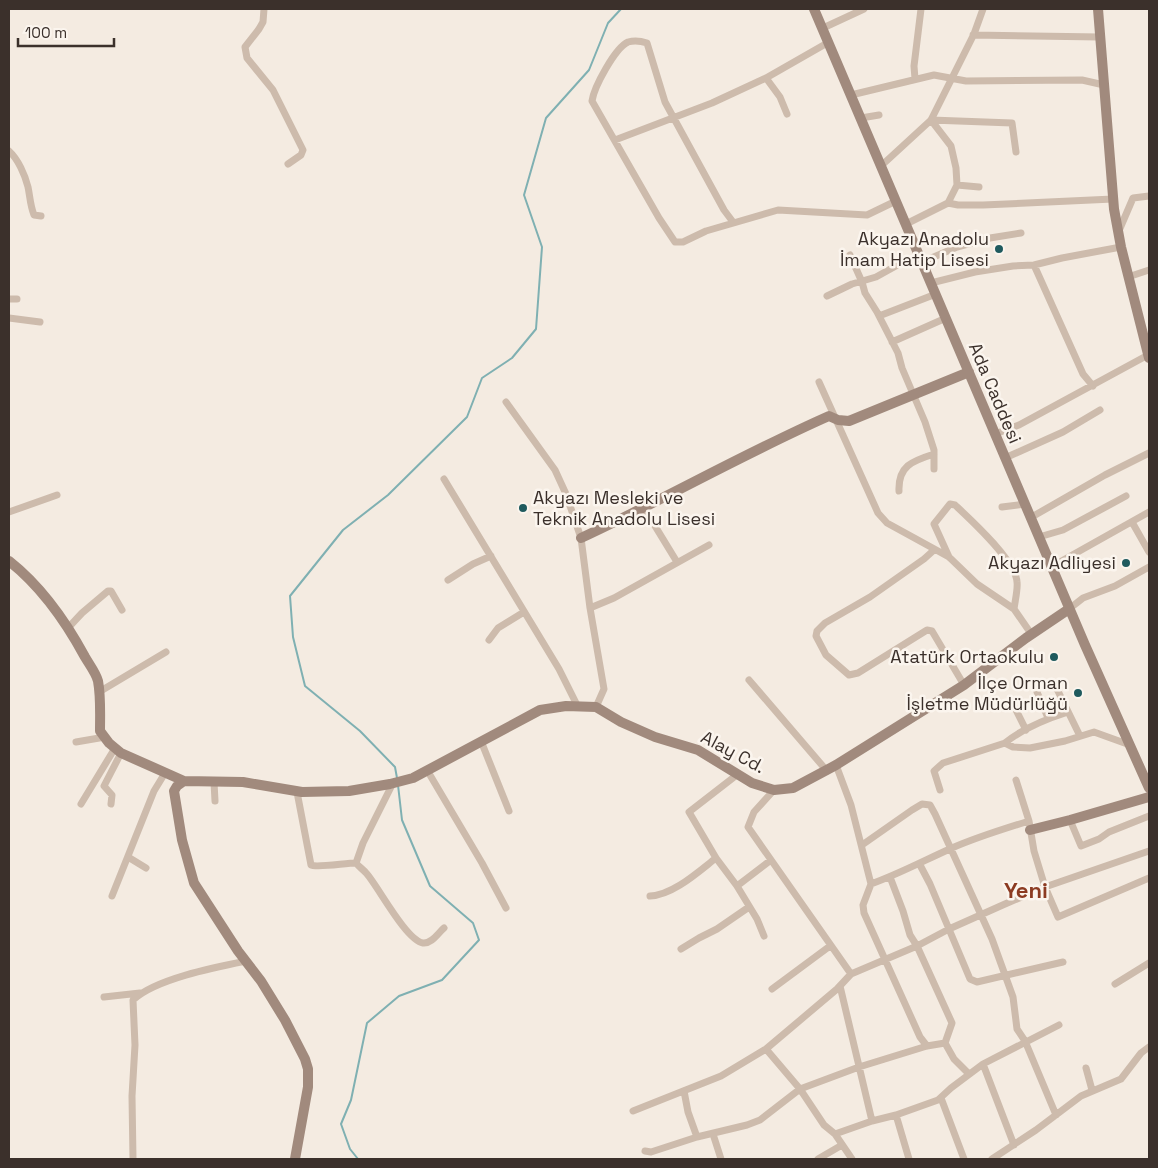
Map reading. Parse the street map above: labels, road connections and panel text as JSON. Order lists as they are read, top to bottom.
{
  "streets": {
    "street": ["Ada Caddesi", "Alay Cd."]
  },
  "crossings": [
    ["Ada Caddesi", "Alay Cd."]
  ],
  "districts": ["Yeni"],
  "places": [
    "Akyazı Anadolu İmam Hatip Lisesi",
    "Akyazı Mesleki ve Teknik Anadolu Lisesi",
    "Akyazı Adliyesi",
    "Atatürk Ortaokulu",
    "İlçe Orman İşletme Müdürlüğü"
  ],
  "scale_bar": "100 m"
}
